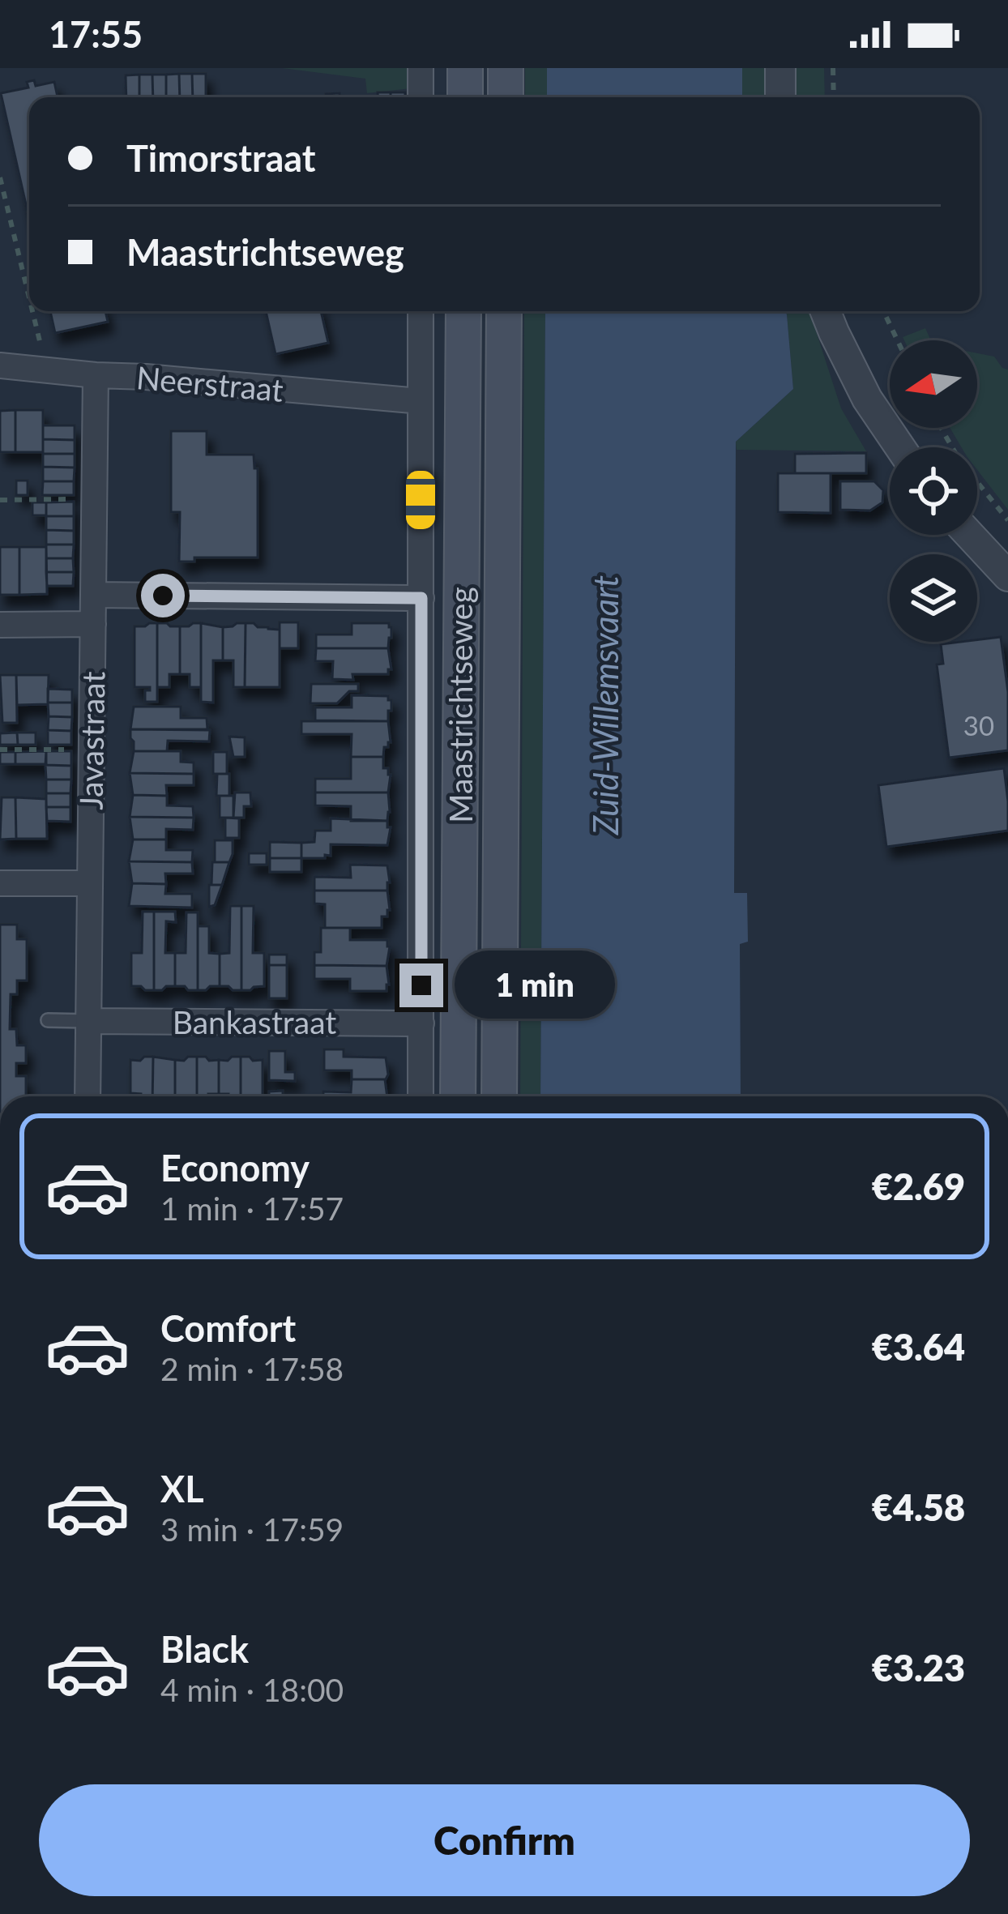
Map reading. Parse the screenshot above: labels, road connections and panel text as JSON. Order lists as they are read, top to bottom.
{
  "streets": {
    "main road": ["Maastrichtseweg"],
    "street": ["Neerstraat", "Javastraat", "Bankastraat"]
  },
  "crossings": [
    ["Neerstraat", "Maastrichtseweg"],
    ["Neerstraat", "Javastraat"],
    ["Maastrichtseweg", "Bankastraat"],
    ["Javastraat", "Bankastraat"]
  ],
  "water": ["Zuid-Willemsvaart"],
  "house_numbers": ["30"],
  "north": "left",
  "page": {
    "status": "17:55",
    "banner": ["Timorstraat", "Maastrichtseweg"],
    "bubble": "1 min",
    "list": [
      {
        "name": "Economy",
        "note": "1 min · 17:57",
        "value": "€2.69"
      },
      {
        "name": "Comfort",
        "note": "2 min · 17:58",
        "value": "€3.64"
      },
      {
        "name": "XL",
        "note": "3 min · 17:59",
        "value": "€4.58"
      },
      {
        "name": "Black",
        "note": "4 min · 18:00",
        "value": "€3.23"
      }
    ],
    "buttons": "Confirm"
  }
}
